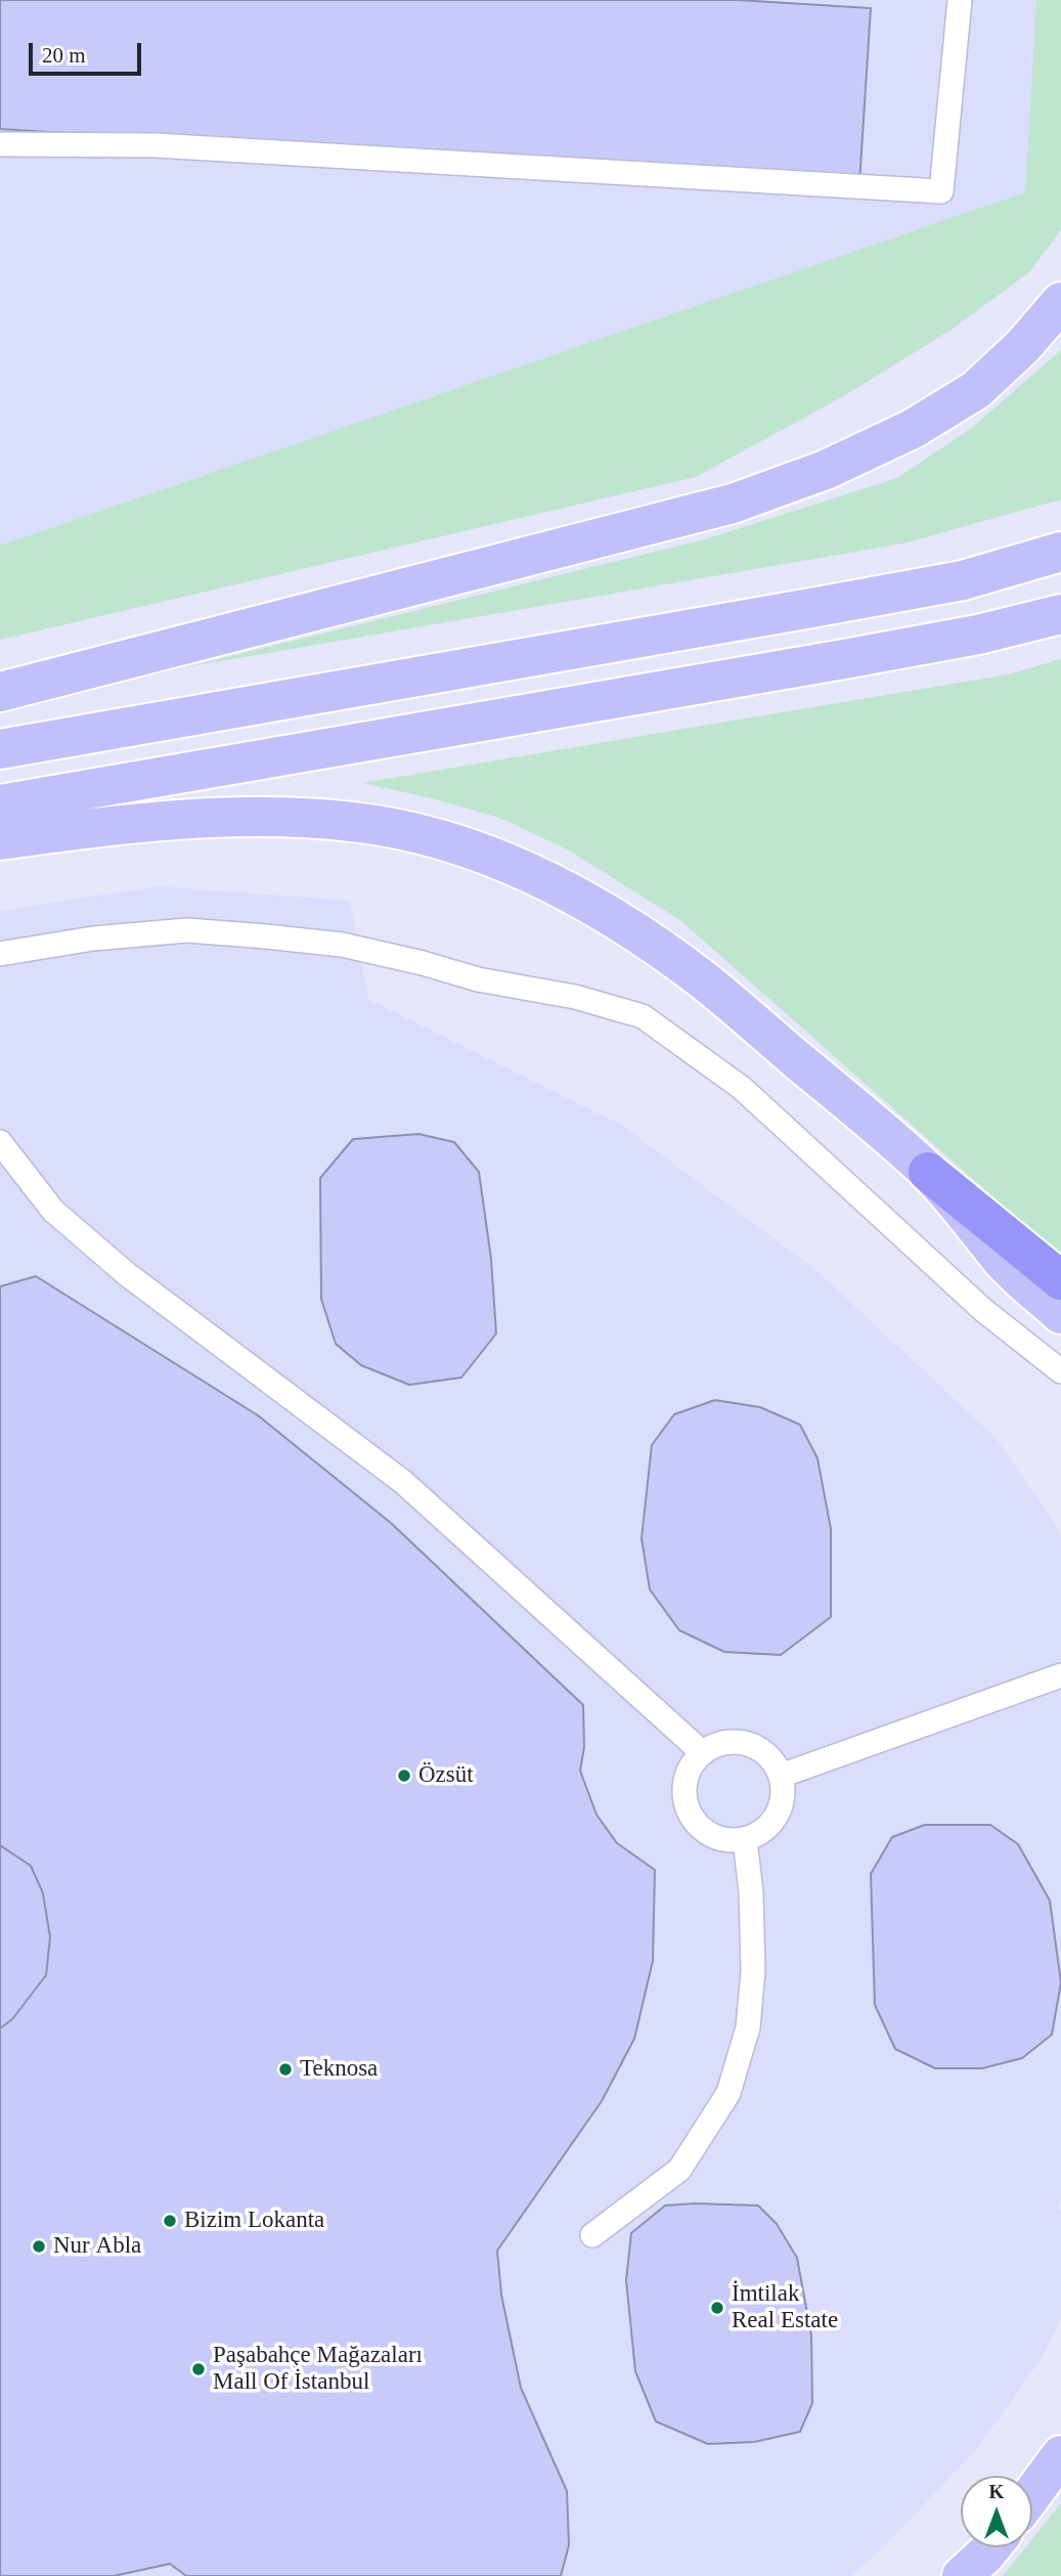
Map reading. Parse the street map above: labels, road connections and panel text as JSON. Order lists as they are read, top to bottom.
{
  "places": [
    "Özsüt",
    "Teknosa",
    "Bizim Lokanta",
    "Nur Abla",
    "İmtilak Real Estate",
    "Paşabahçe Mağazaları Mall Of İstanbul"
  ],
  "scale_bar": "20 m",
  "north": "top"
}
